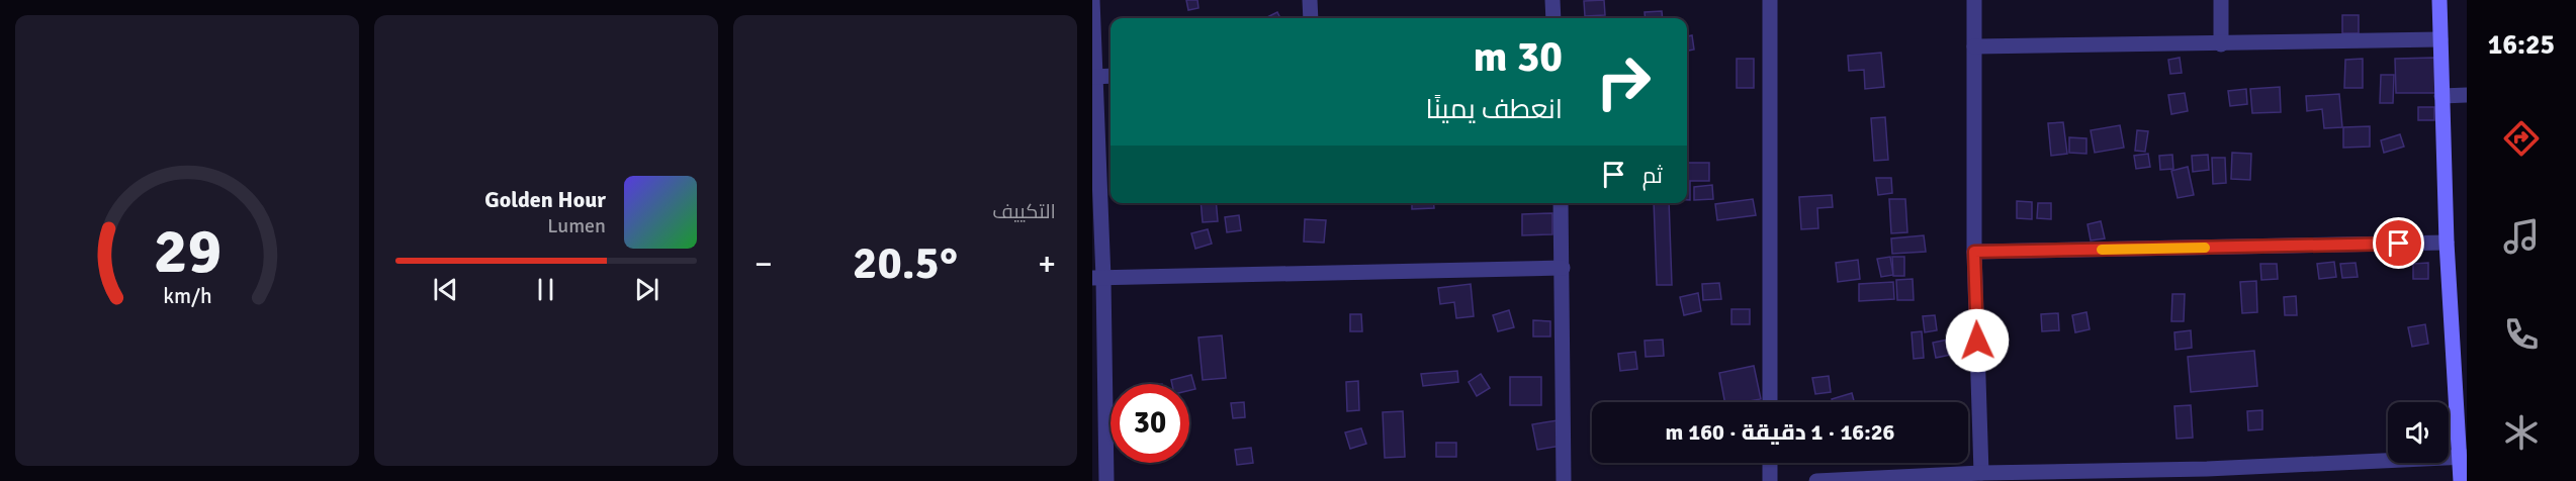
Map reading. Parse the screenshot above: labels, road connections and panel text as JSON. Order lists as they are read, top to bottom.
{
  "page": {
    "tabs": "16:25",
    "tile": "التكييف",
    "turn": ["30 m", "انعطف يمينًا"],
    "then": "ثم",
    "song": ["Golden Hour", "Lumen"],
    "heat": ["−", "20.5°", "+"],
    "limit": "30",
    "trip": "16:26 · 1 دقيقة · 160 m",
    "gauge": ["29", "km/h"]
  }
}
